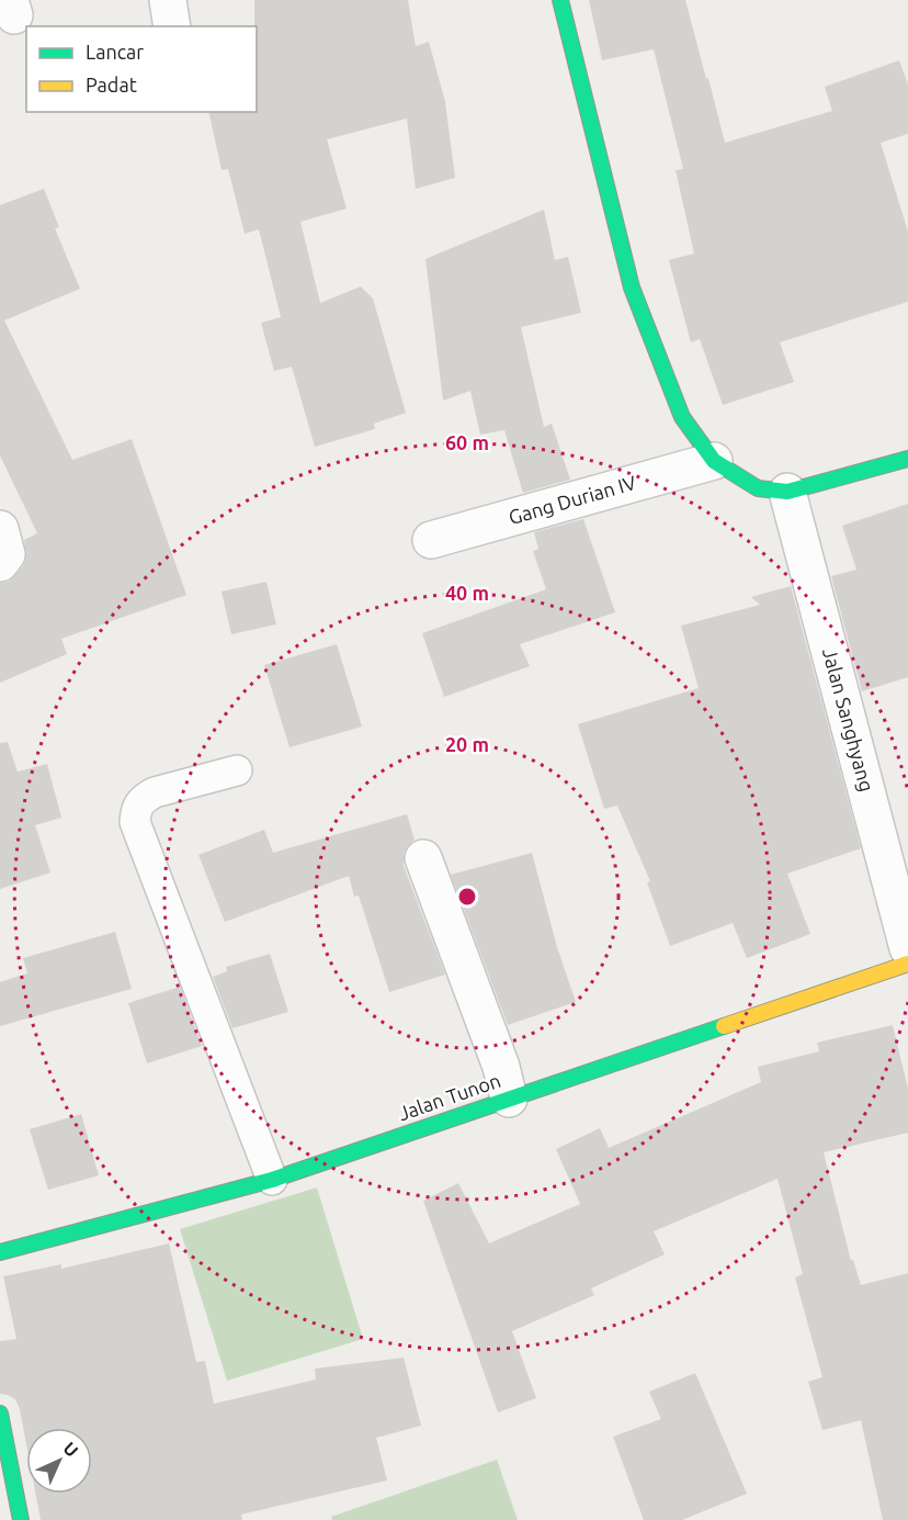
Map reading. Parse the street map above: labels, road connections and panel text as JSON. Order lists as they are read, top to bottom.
{
  "streets": {
    "street": ["Gang Durian IV", "Jalan Sanghyang", "Jalan Tunon"]
  },
  "legend": ["Lancar", "Padat"],
  "north": "top right",
  "rings": ["60 m", "40 m", "20 m"]
}
